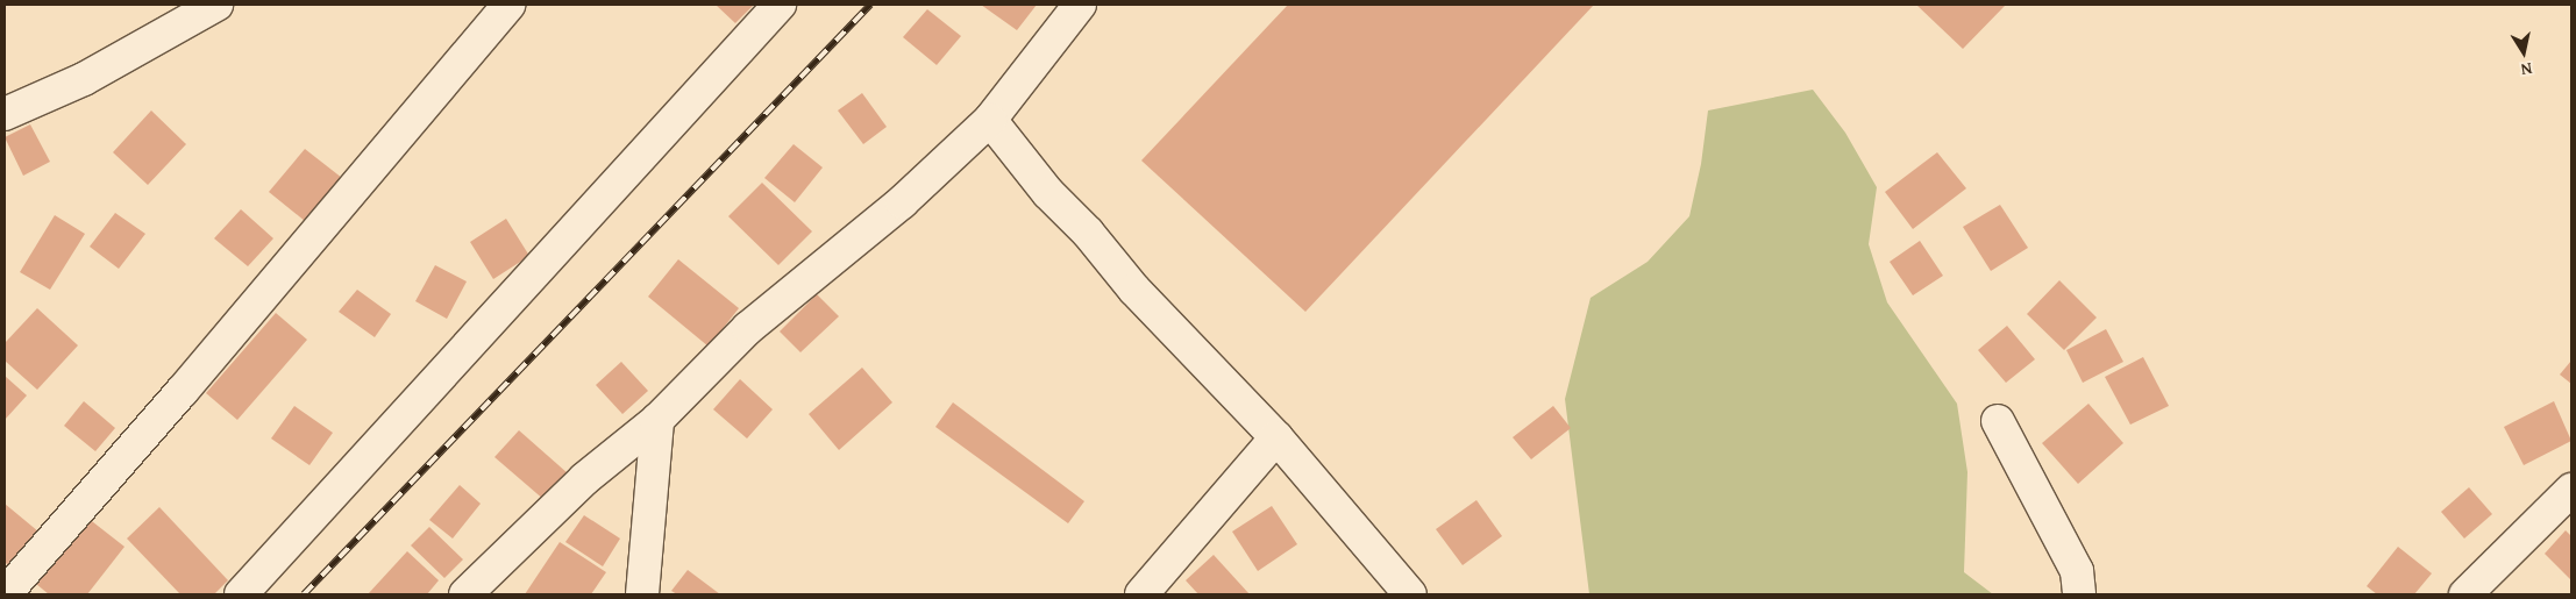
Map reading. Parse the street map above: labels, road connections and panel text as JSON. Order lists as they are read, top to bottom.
{
  "north": "bottom"
}
